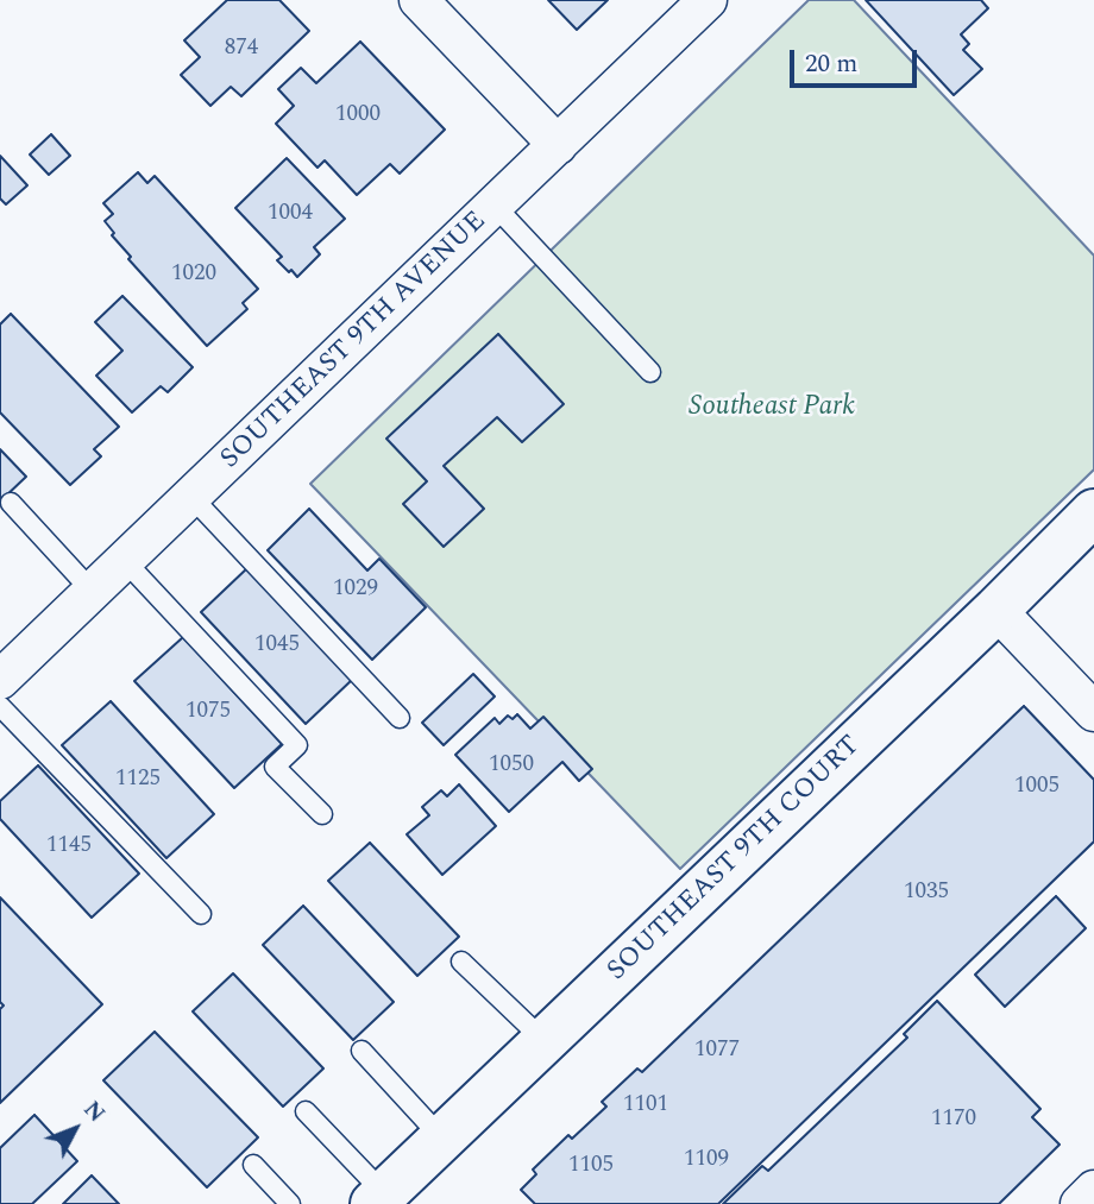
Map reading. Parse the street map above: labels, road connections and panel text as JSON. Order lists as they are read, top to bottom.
{
  "streets": {
    "main road": ["SOUTHEAST 9TH COURT"],
    "street": ["SOUTHEAST 9TH AVENUE"]
  },
  "parks": ["Southeast Park"],
  "house_numbers": [
    "874",
    "1000",
    "1004",
    "1020",
    "1029",
    "1045",
    "1075",
    "1050",
    "1125",
    "1005",
    "1145",
    "1035",
    "1077",
    "1101",
    "1170",
    "1109",
    "1105"
  ],
  "scale_bar": "20 m",
  "north": "top right"
}
